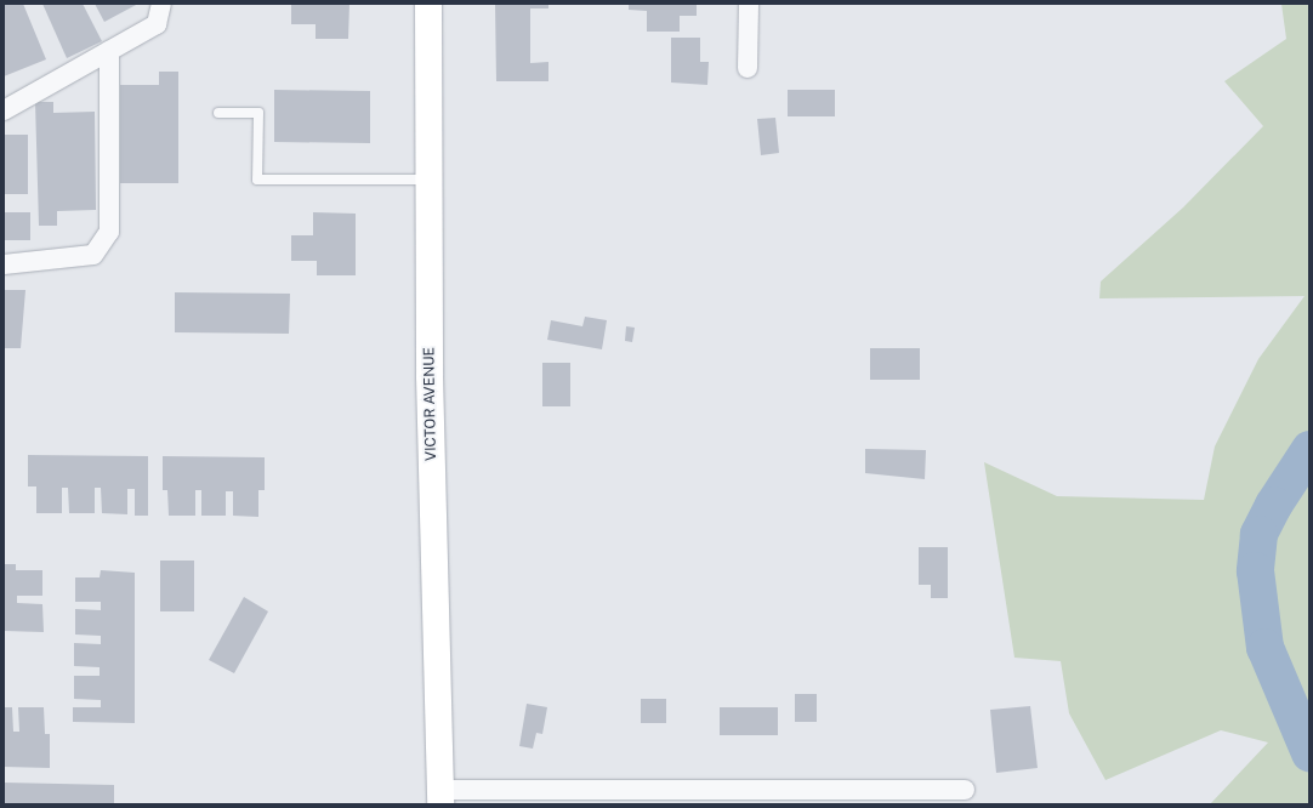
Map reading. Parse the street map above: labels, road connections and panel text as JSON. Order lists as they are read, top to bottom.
{
  "streets": {
    "main road": ["VICTOR AVENUE"]
  }
}
